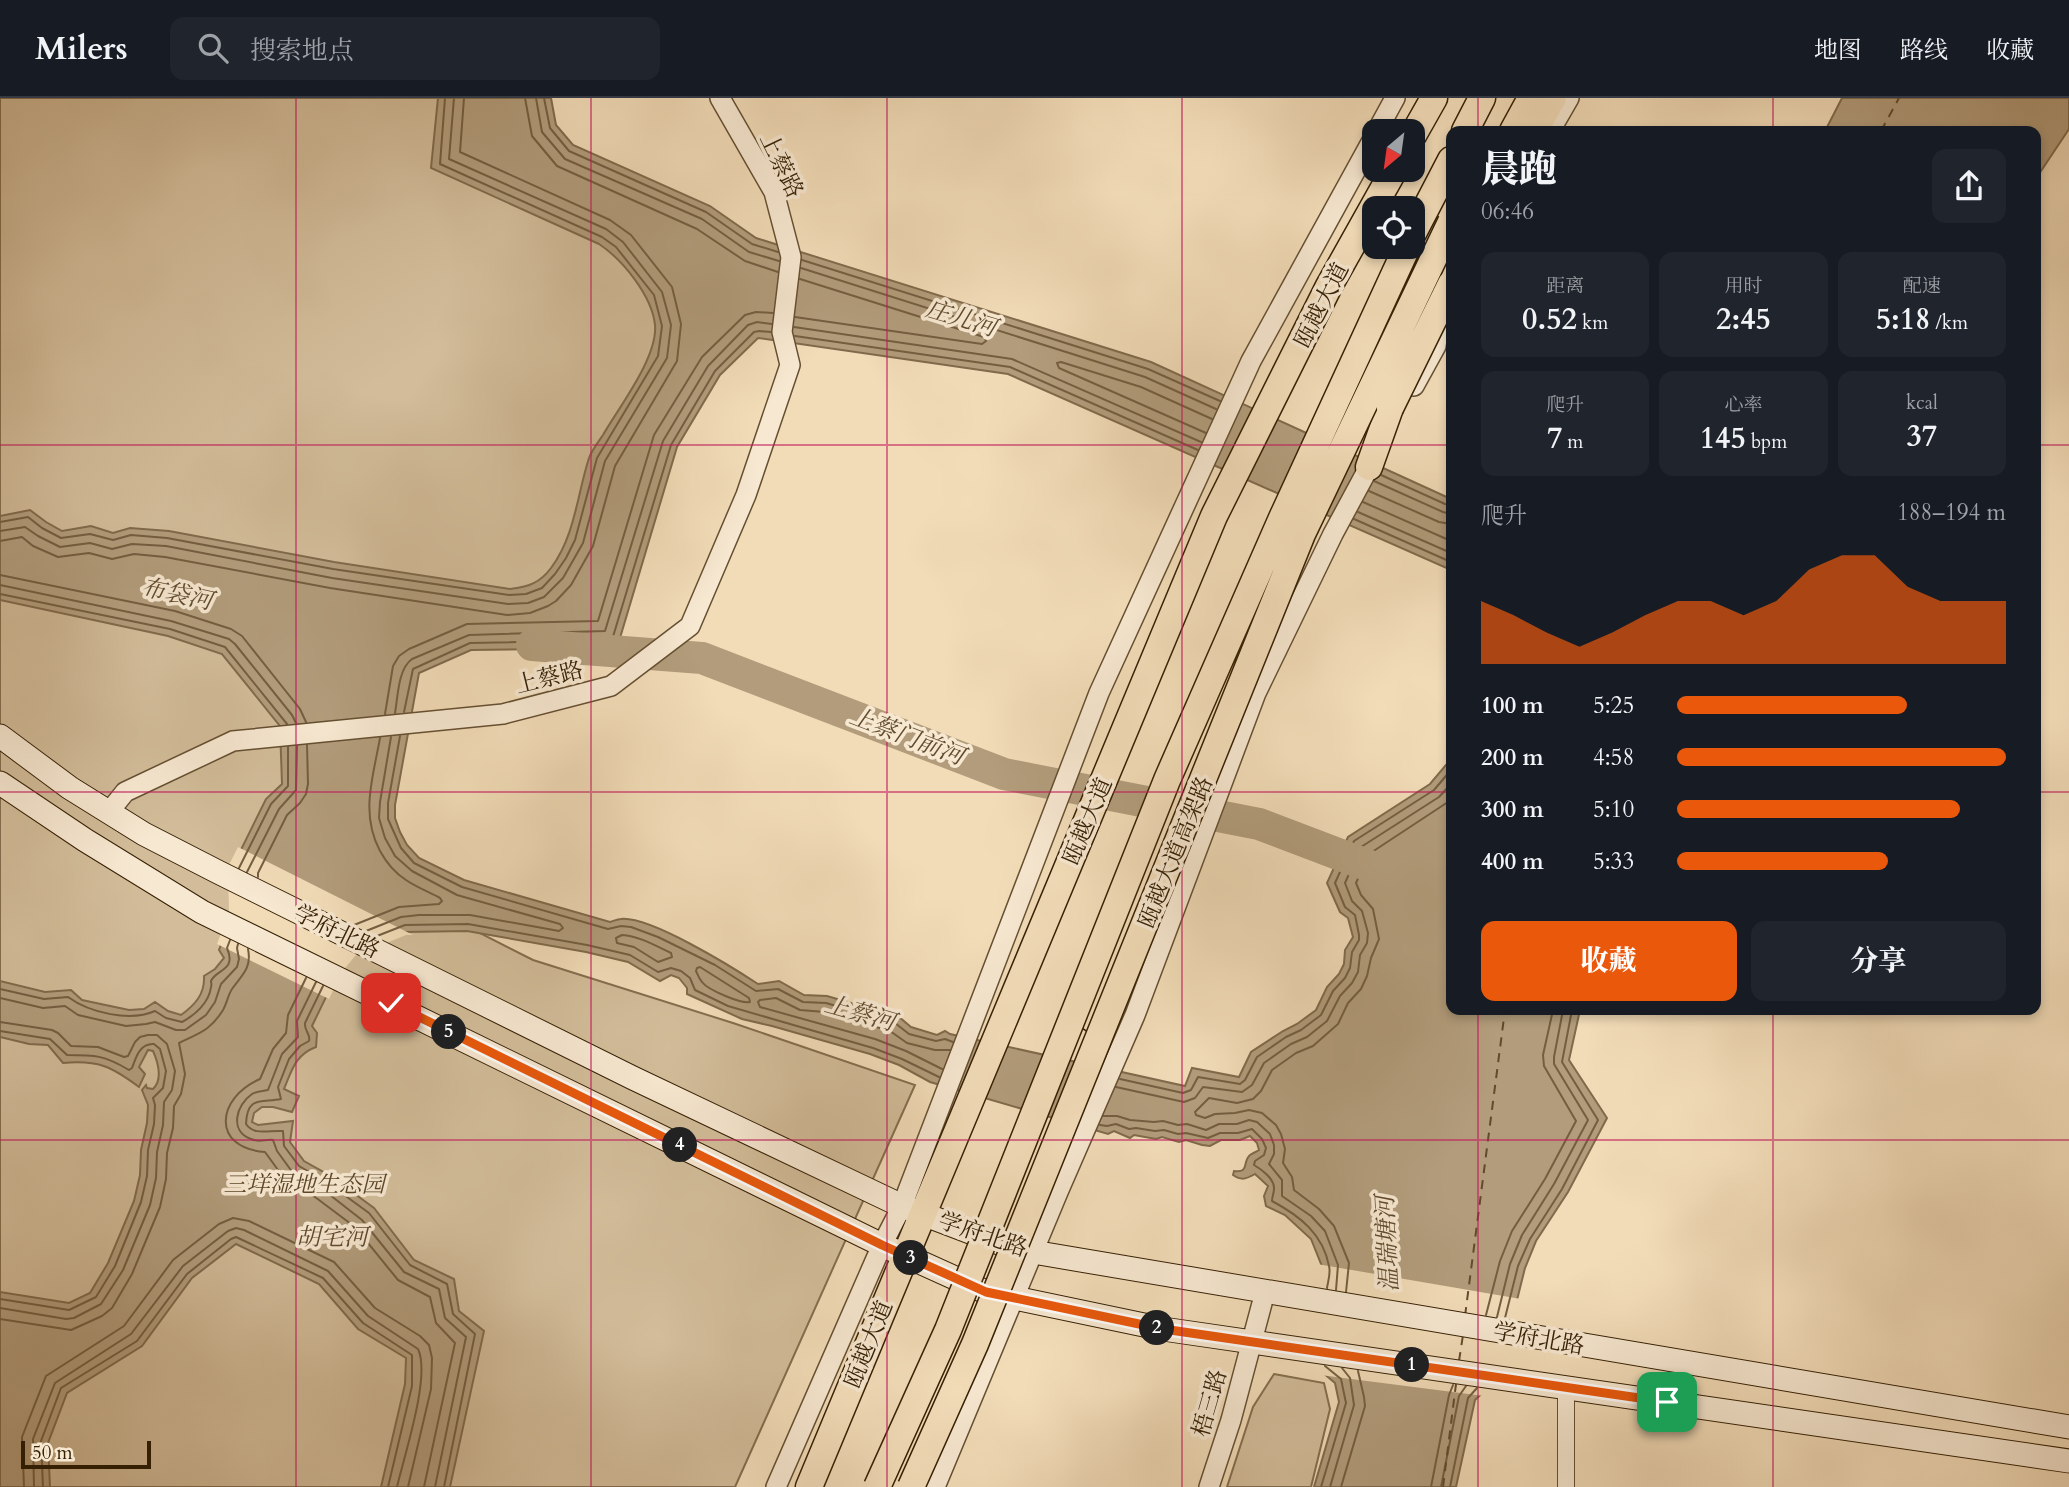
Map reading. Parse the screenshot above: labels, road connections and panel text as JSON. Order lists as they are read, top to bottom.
{
  "streets": {
    "highway": ["瓯越大道", "瓯越大道高架路"],
    "main road": ["学府北路"],
    "street": ["上蔡路", "梧三路"]
  },
  "crossings": [
    ["上蔡路", "学府北路"],
    ["瓯越大道", "学府北路"],
    ["学府北路", "梧三路"]
  ],
  "water": [
    "庄儿河",
    "布袋河",
    "上蔡门前河",
    "上蔡河",
    "胡宅河",
    "温瑞塘河"
  ],
  "parks": ["三垟湿地生态园"],
  "scale_bar": "50 m",
  "north": "bottom left",
  "page": {
    "header": "Milers",
    "search": "搜索地点",
    "nav": ["地图", "路线", "收藏"],
    "heading": ["晨跑", "06:46"],
    "stats": [
      ["距离", "0.52 km"],
      ["用时", "2:45"],
      ["配速", "5:18 /km"],
      ["爬升", "7 m"],
      ["心率", "145 bpm"],
      ["kcal", "37"]
    ],
    "chart": ["爬升", "188–194 m"],
    "list": [
      {
        "name": "100 m",
        "note": "5:25"
      },
      {
        "name": "200 m",
        "note": "4:58"
      },
      {
        "name": "300 m",
        "note": "5:10"
      },
      {
        "name": "400 m",
        "note": "5:33"
      }
    ],
    "buttons": ["收藏", "分享"],
    "pins": [
      "5",
      "4",
      "3",
      "2",
      "1"
    ],
    "scale": "50 m"
  }
}
